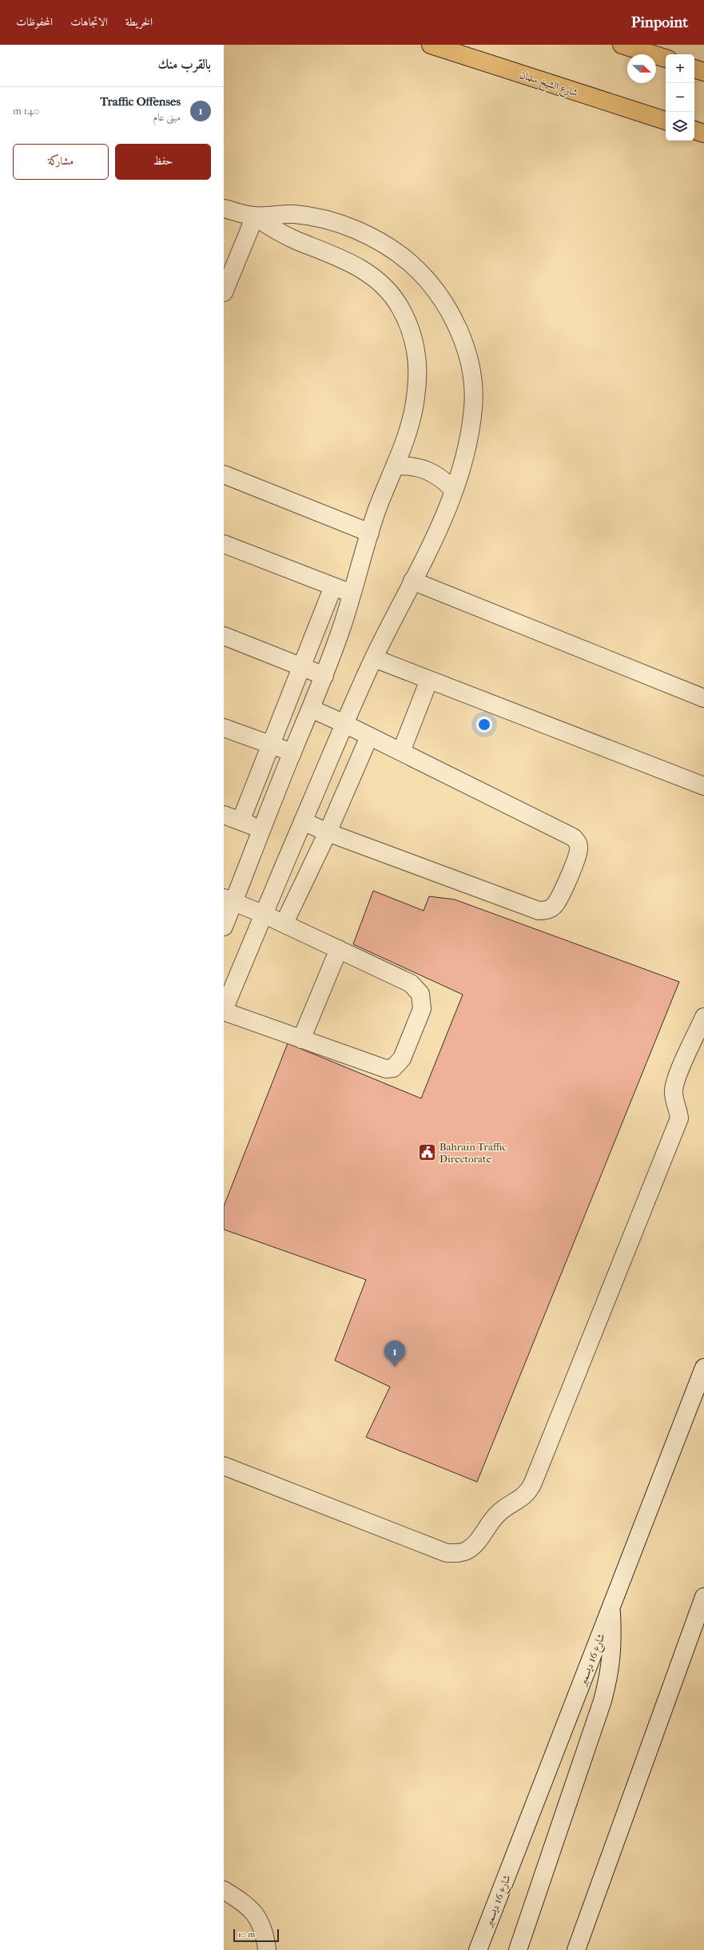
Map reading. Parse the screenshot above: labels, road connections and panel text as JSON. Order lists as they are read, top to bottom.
{
  "streets": {
    "main road": ["شارع الشيخ سلمان"],
    "street": ["شارع 16 ديسمبر"]
  },
  "places": {
    "public building": ["Bahrain Traffic Directorate"]
  },
  "scale_bar": "10 m",
  "north": "right",
  "page": {
    "header": "Pinpoint",
    "nav": ["الخريطة", "الاتجاهات", "المحفوظات"],
    "heading": "بالقرب منك",
    "map_buttons": ["+", "−"],
    "list": [
      {
        "mark": "1",
        "name": "Traffic Offenses",
        "note": "مبنى عام",
        "value": "140 m"
      }
    ],
    "buttons": ["حفظ", "مشاركة"],
    "pins": "1",
    "scale": "10 m"
  }
}
